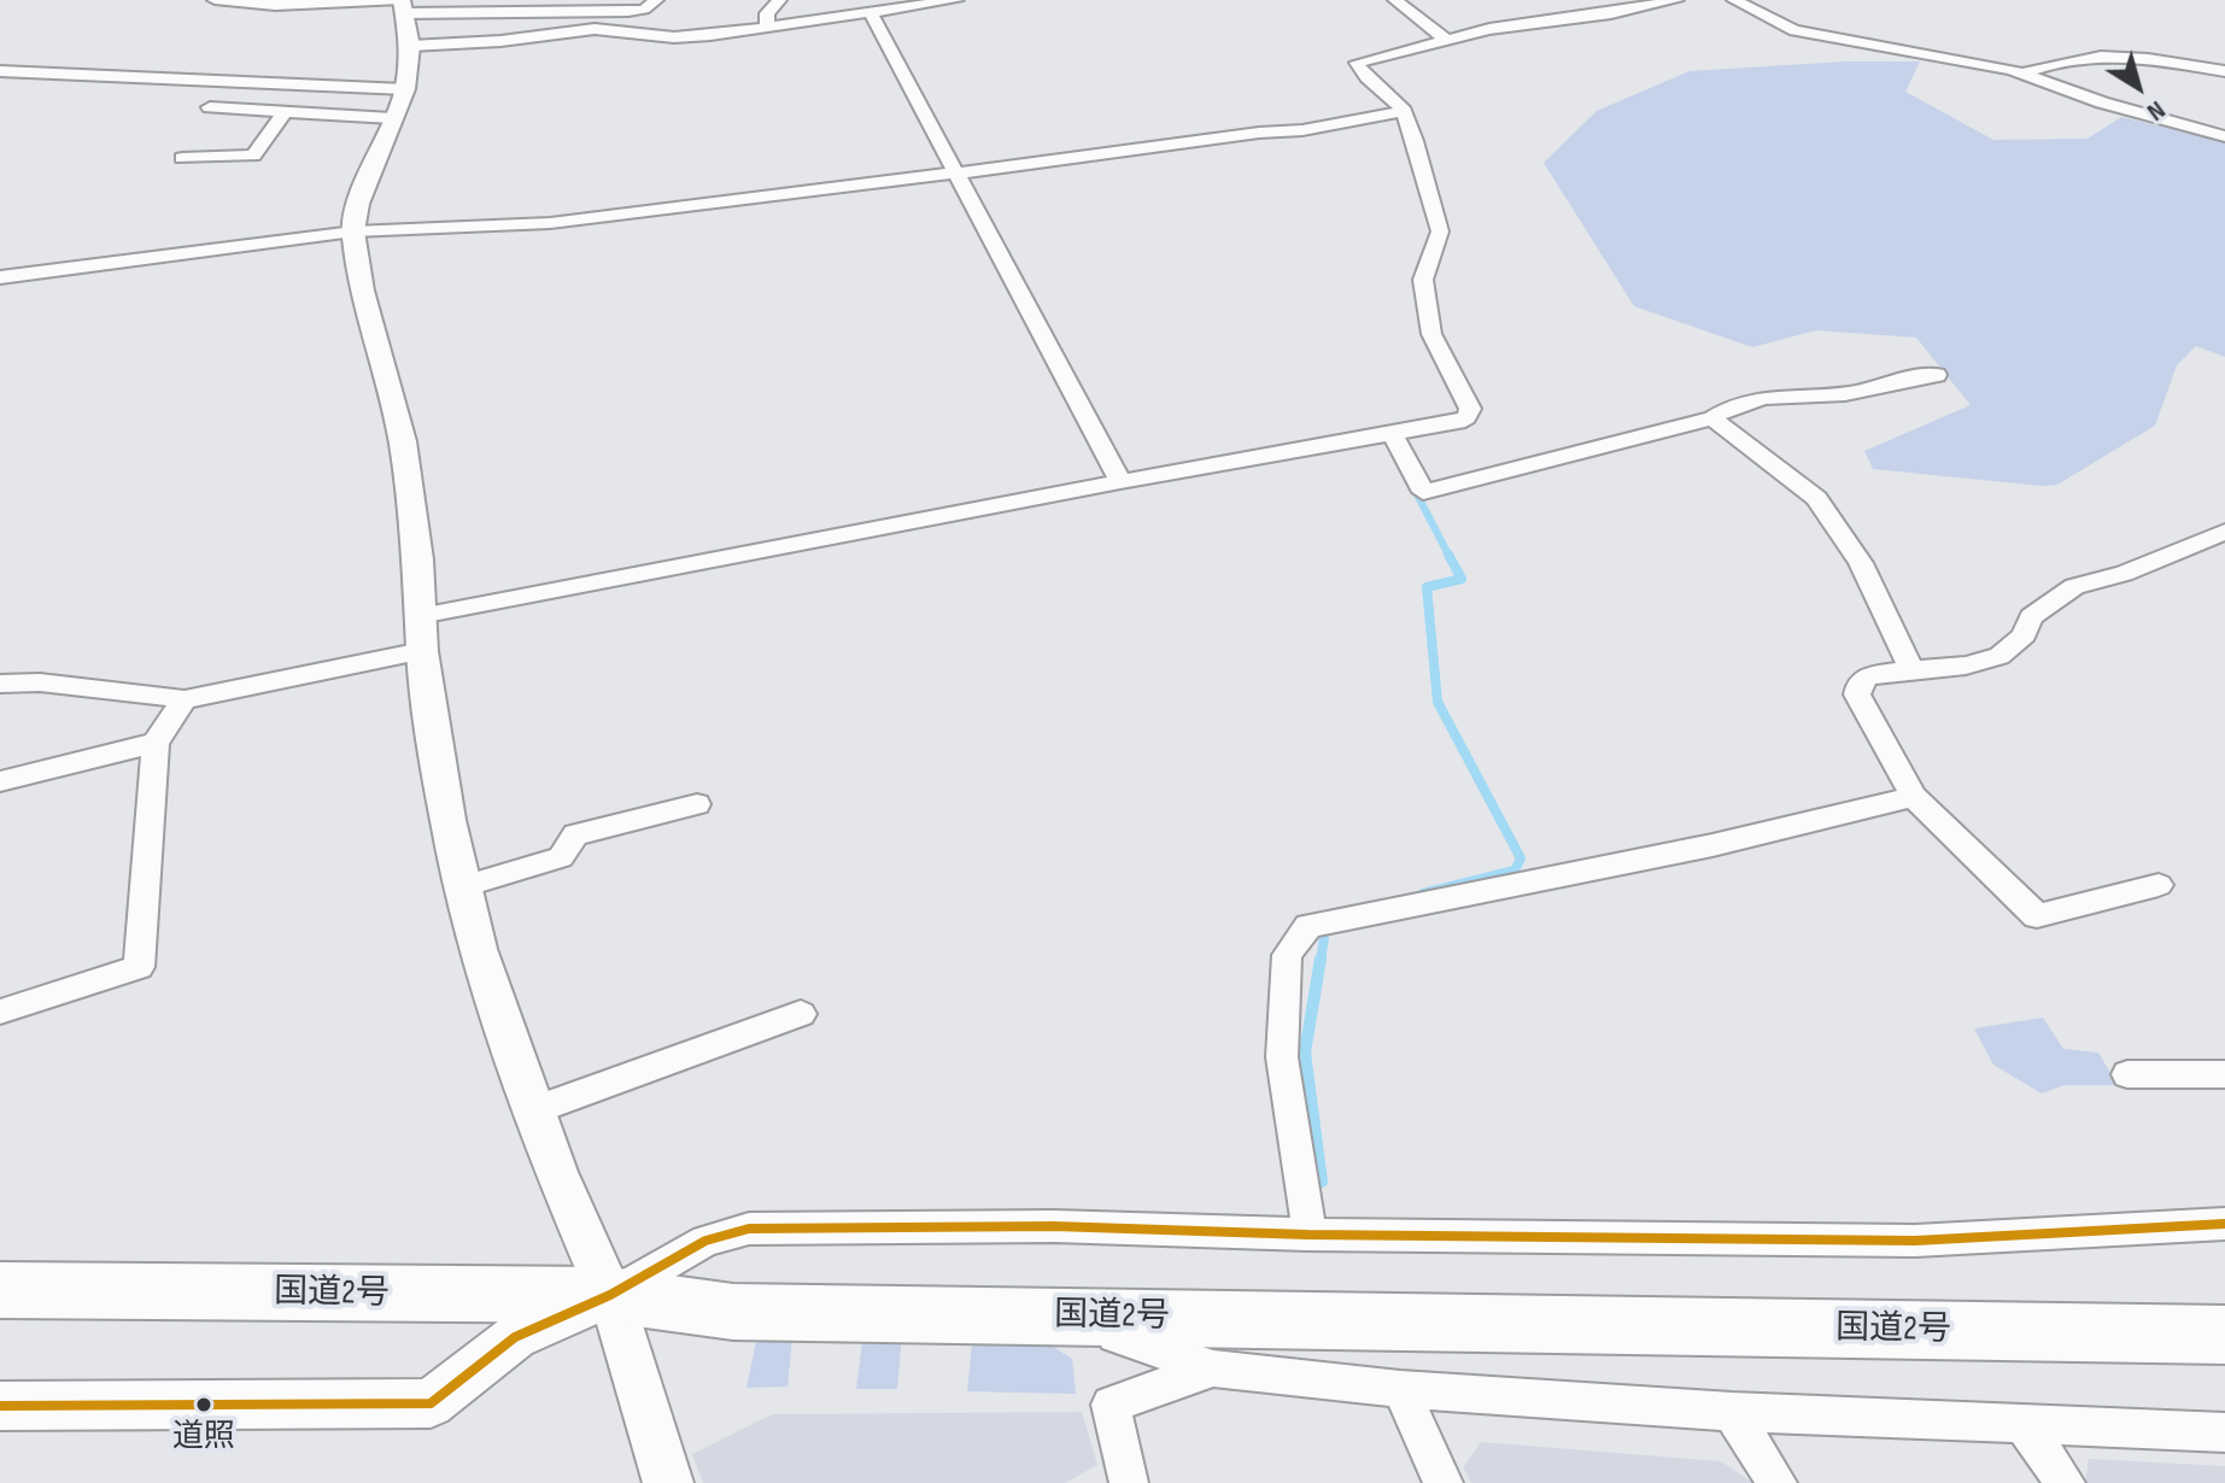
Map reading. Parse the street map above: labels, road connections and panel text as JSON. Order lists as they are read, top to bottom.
{
  "streets": {
    "highway": ["国道2号"]
  },
  "places": ["道照"],
  "north": "bottom right"
}
